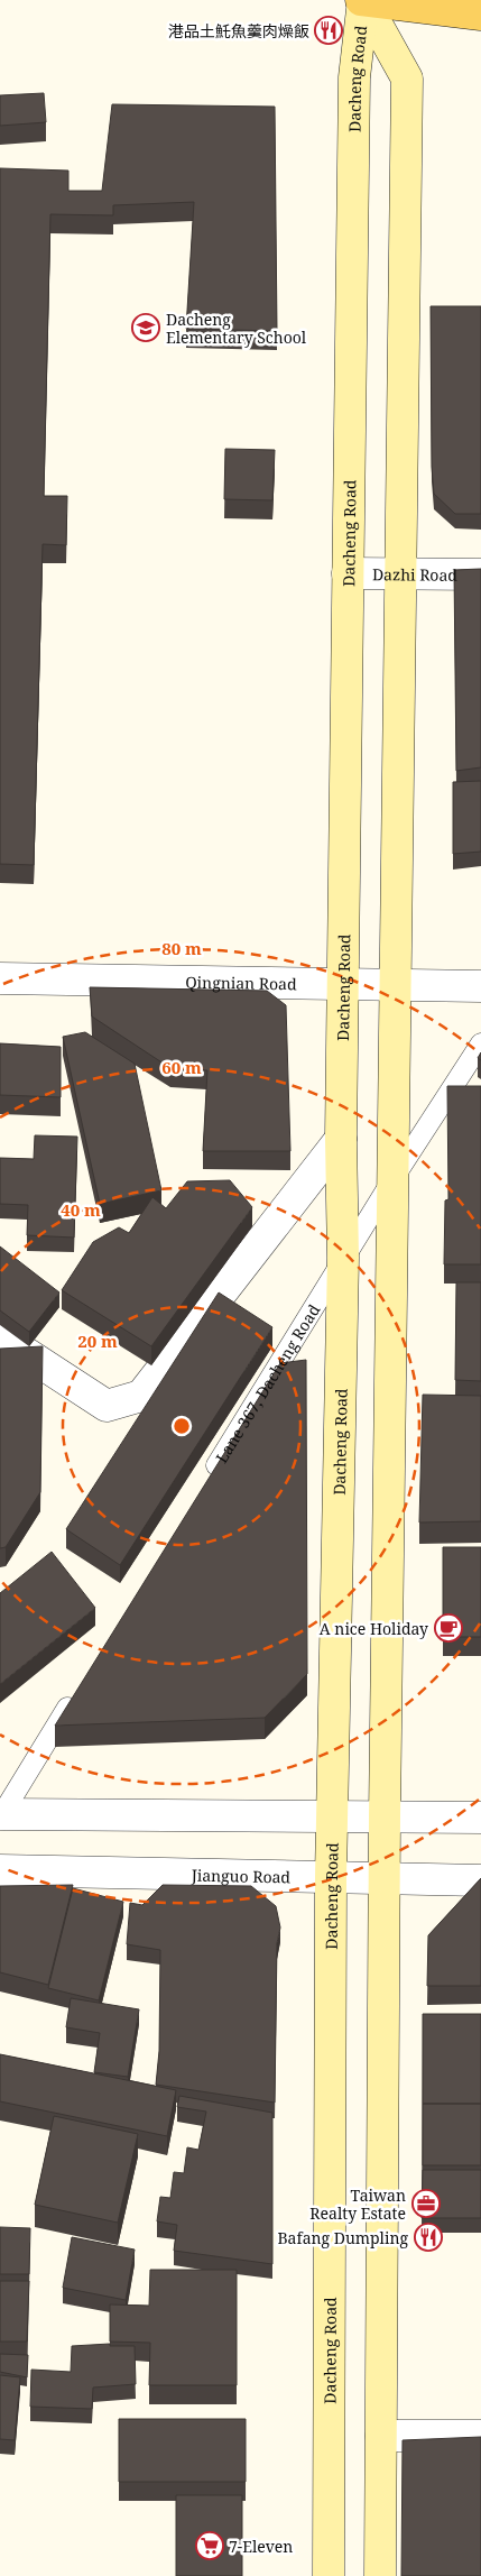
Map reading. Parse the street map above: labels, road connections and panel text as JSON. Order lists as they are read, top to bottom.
{
  "streets": {
    "main road": ["Dacheng Road"],
    "street": ["Dazhi Road", "Qingnian Road", "Jianguo Road"],
    "lane": ["Lane 367, Dacheng Road"]
  },
  "crossings": [
    ["Dacheng Road", "Dazhi Road"],
    ["Dacheng Road", "Qingnian Road"],
    ["Dacheng Road", "Lane 367, Dacheng Road"],
    ["Dacheng Road", "Jianguo Road"]
  ],
  "places": {
    "restaurant": ["港品土魠魚羹肉燥飯", "Bafang Dumpling"],
    "school or university": ["Dacheng Elementary School"],
    "cafe": ["A nice Holiday"],
    "office": ["Taiwan Realty Estate"],
    "supermarket": ["7-Eleven"]
  },
  "rings": [
    "80 m",
    "60 m",
    "40 m",
    "20 m"
  ]
}
